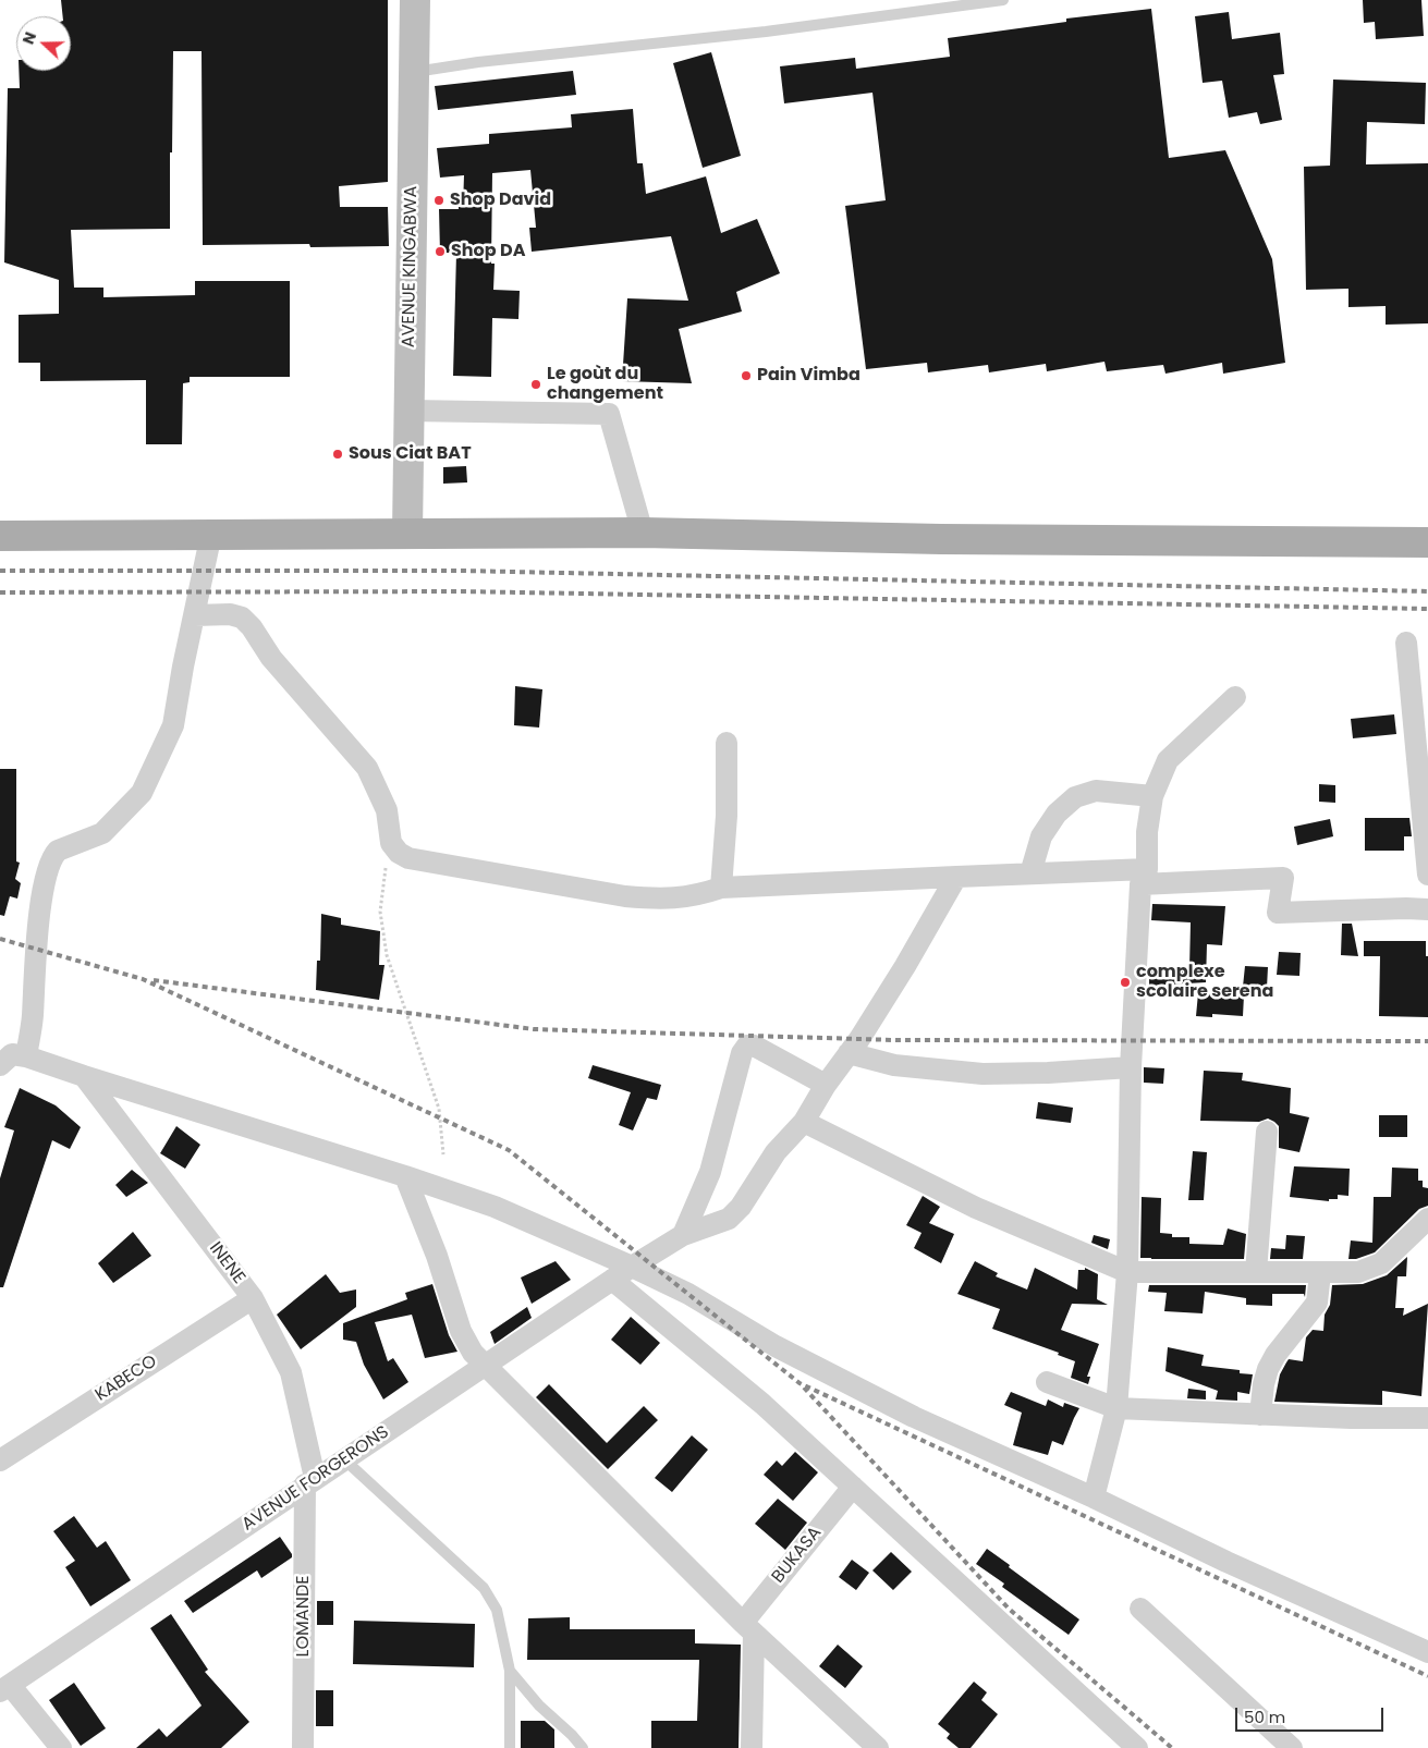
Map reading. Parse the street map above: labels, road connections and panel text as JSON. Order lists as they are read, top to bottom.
{
  "streets": {
    "street": [
      "AVENUE KINGABWA",
      "INENE",
      "KABECO",
      "AVENUE FORGERONS",
      "BUKASA",
      "LOMANDE"
    ]
  },
  "crossings": [
    ["INENE", "KABECO"],
    ["INENE", "AVENUE FORGERONS"],
    ["INENE", "LOMANDE"],
    ["AVENUE FORGERONS", "LOMANDE"]
  ],
  "places": [
    "Shop David",
    "Shop DA",
    "Pain Vimba",
    "Le goùt du changement",
    "Sous Ciat BAT",
    "complexe scolaire serena"
  ],
  "scale_bar": "50 m",
  "north": "left"
}
